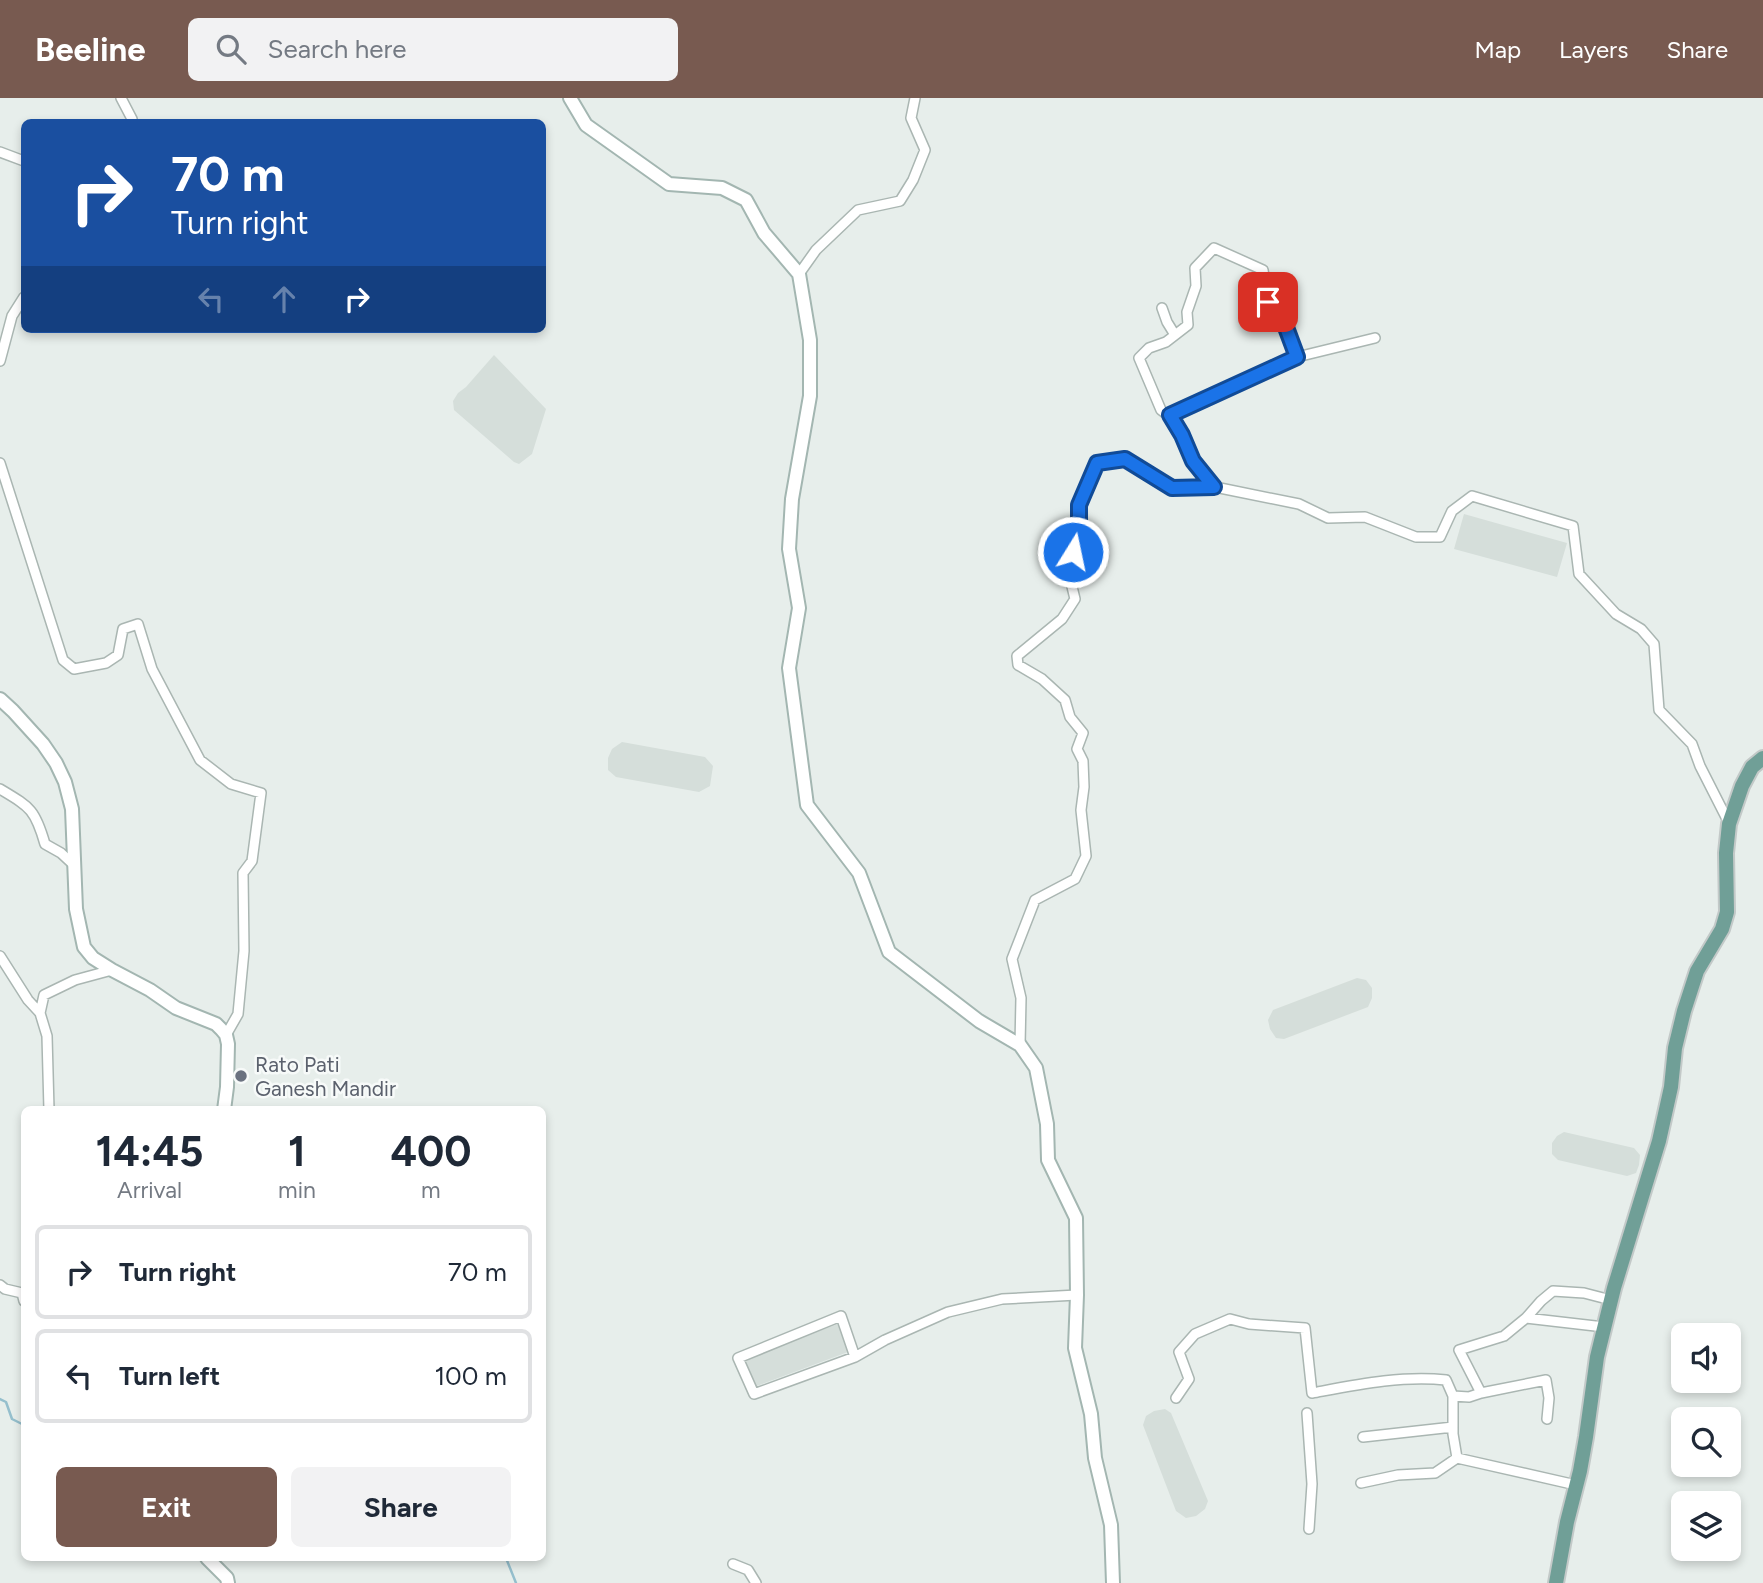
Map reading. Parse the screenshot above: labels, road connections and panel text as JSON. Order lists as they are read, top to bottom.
{
  "places": ["Rato Pati Ganesh Mandir"],
  "page": {
    "header": "Beeline",
    "search": "Search here",
    "nav": ["Map", "Layers", "Share"],
    "turn": ["70 m", "Turn right"],
    "eta": [
      "14:45",
      "Arrival",
      "1",
      "min",
      "400",
      "m"
    ],
    "list": [
      {
        "name": "Turn right",
        "value": "70 m"
      },
      {
        "name": "Turn left",
        "value": "100 m"
      }
    ],
    "buttons": ["Exit", "Share"]
  }
}
